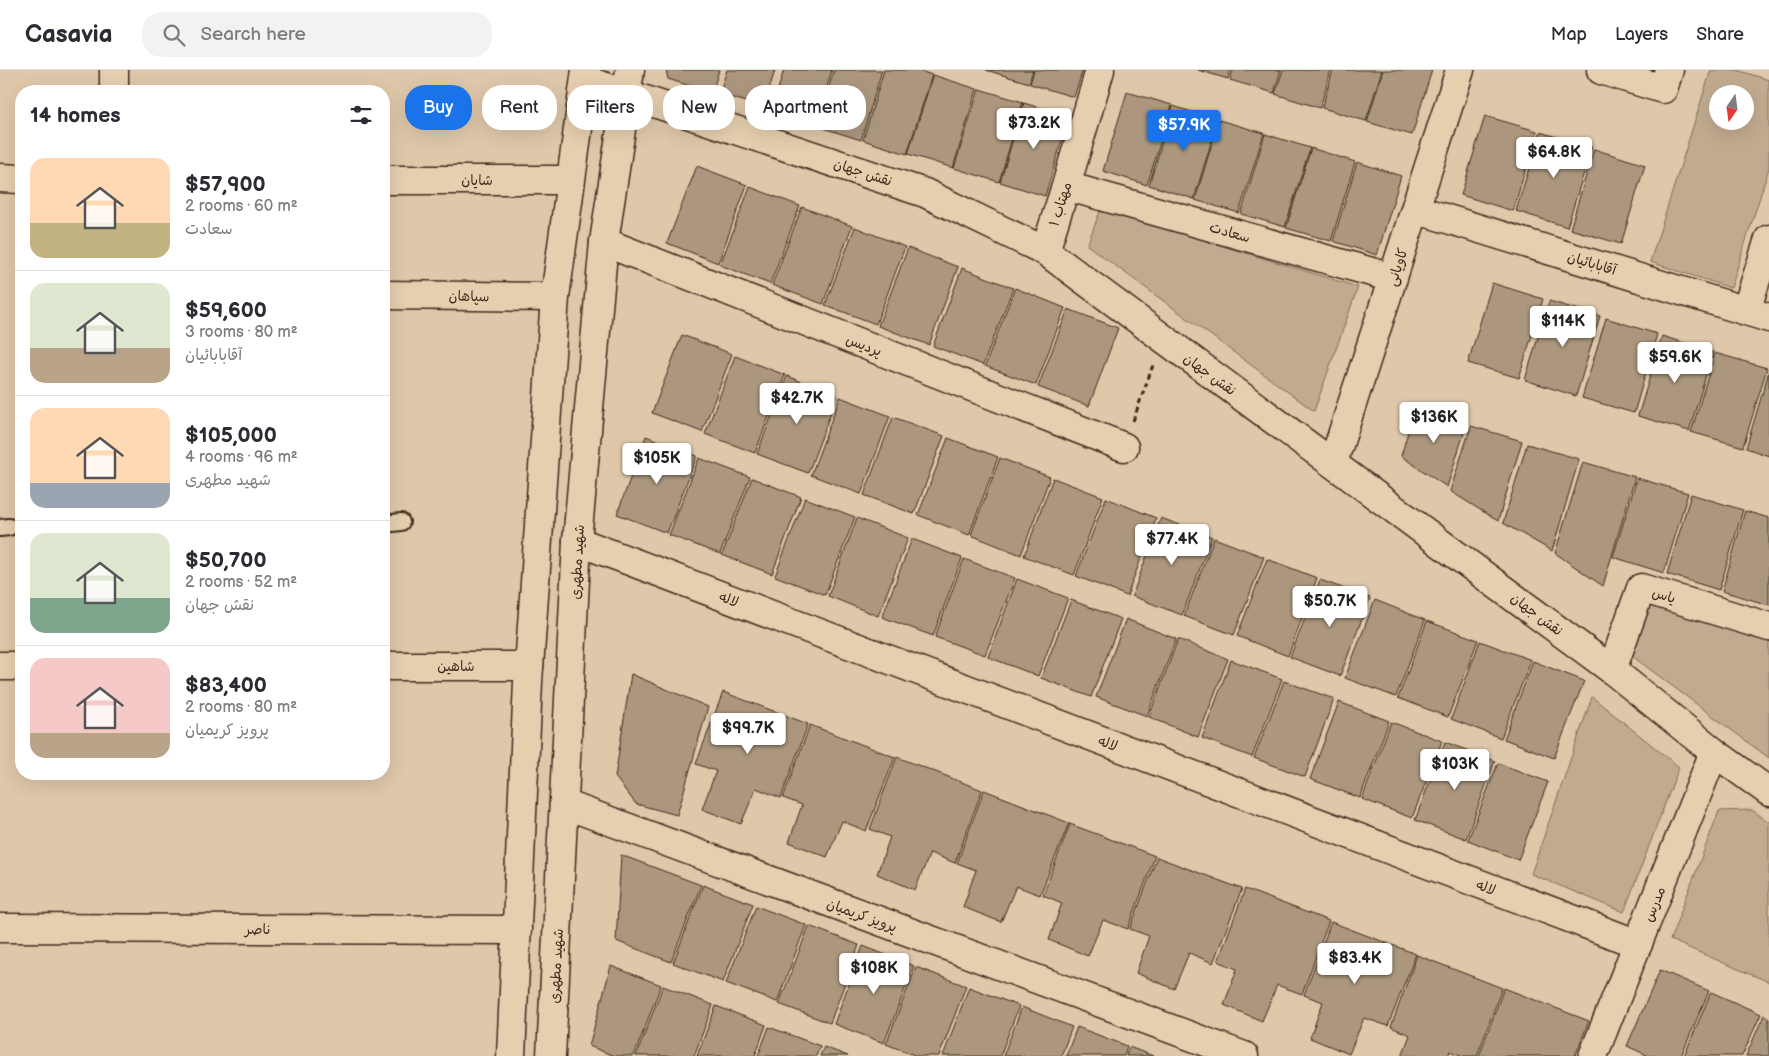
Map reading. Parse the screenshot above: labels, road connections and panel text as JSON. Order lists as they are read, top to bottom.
{
  "streets": {
    "street": [
      "نقش جهان",
      "شایان",
      "مهتاب ۱",
      "سعادت",
      "آقابابائیان",
      "کاویانی",
      "سپاهان",
      "پردیس",
      "شهید مطهری",
      "یاس",
      "لاله",
      "شاهین",
      "مدرس",
      "پرویز کریمیان",
      "ناصر"
    ]
  },
  "crossings": [
    ["نقش جهان", "مهتاب ۱"],
    ["نقش جهان", "کاویانی"],
    ["نقش جهان", "شهید مطهری"],
    ["نقش جهان", "یاس"],
    ["نقش جهان", "مدرس"],
    ["مهتاب ۱", "سعادت"],
    ["سعادت", "کاویانی"],
    ["آقابابائیان", "کاویانی"],
    ["پردیس", "شهید مطهری"],
    ["شهید مطهری", "لاله"],
    ["شهید مطهری", "پرویز کریمیان"],
    ["لاله", "مدرس"]
  ],
  "north": "bottom",
  "page": {
    "header": "Casavia",
    "search": "Search here",
    "nav": ["Map", "Layers", "Share"],
    "chip": [
      "Buy",
      "Rent",
      "Filters",
      "New",
      "Apartment"
    ],
    "heading": "14 homes",
    "price": [
      "$73.2K",
      "$57.9K",
      "$64.8K",
      "$114K",
      "$59.6K",
      "$42.7K",
      "$136K",
      "$105K",
      "$77.4K",
      "$50.7K",
      "$99.7K",
      "$103K",
      "$83.4K",
      "$108K"
    ],
    "list": [
      {
        "name": "$57,900",
        "note": "2 rooms · 60 m² · سعادت"
      },
      {
        "name": "$59,600",
        "note": "3 rooms · 80 m² · آقابابائیان"
      },
      {
        "name": "$105,000",
        "note": "4 rooms · 96 m² · شهید مطهری"
      },
      {
        "name": "$50,700",
        "note": "2 rooms · 52 m² · نقش جهان"
      },
      {
        "name": "$83,400",
        "note": "2 rooms · 80 m² · پرویز کریمیان"
      }
    ]
  }
}
